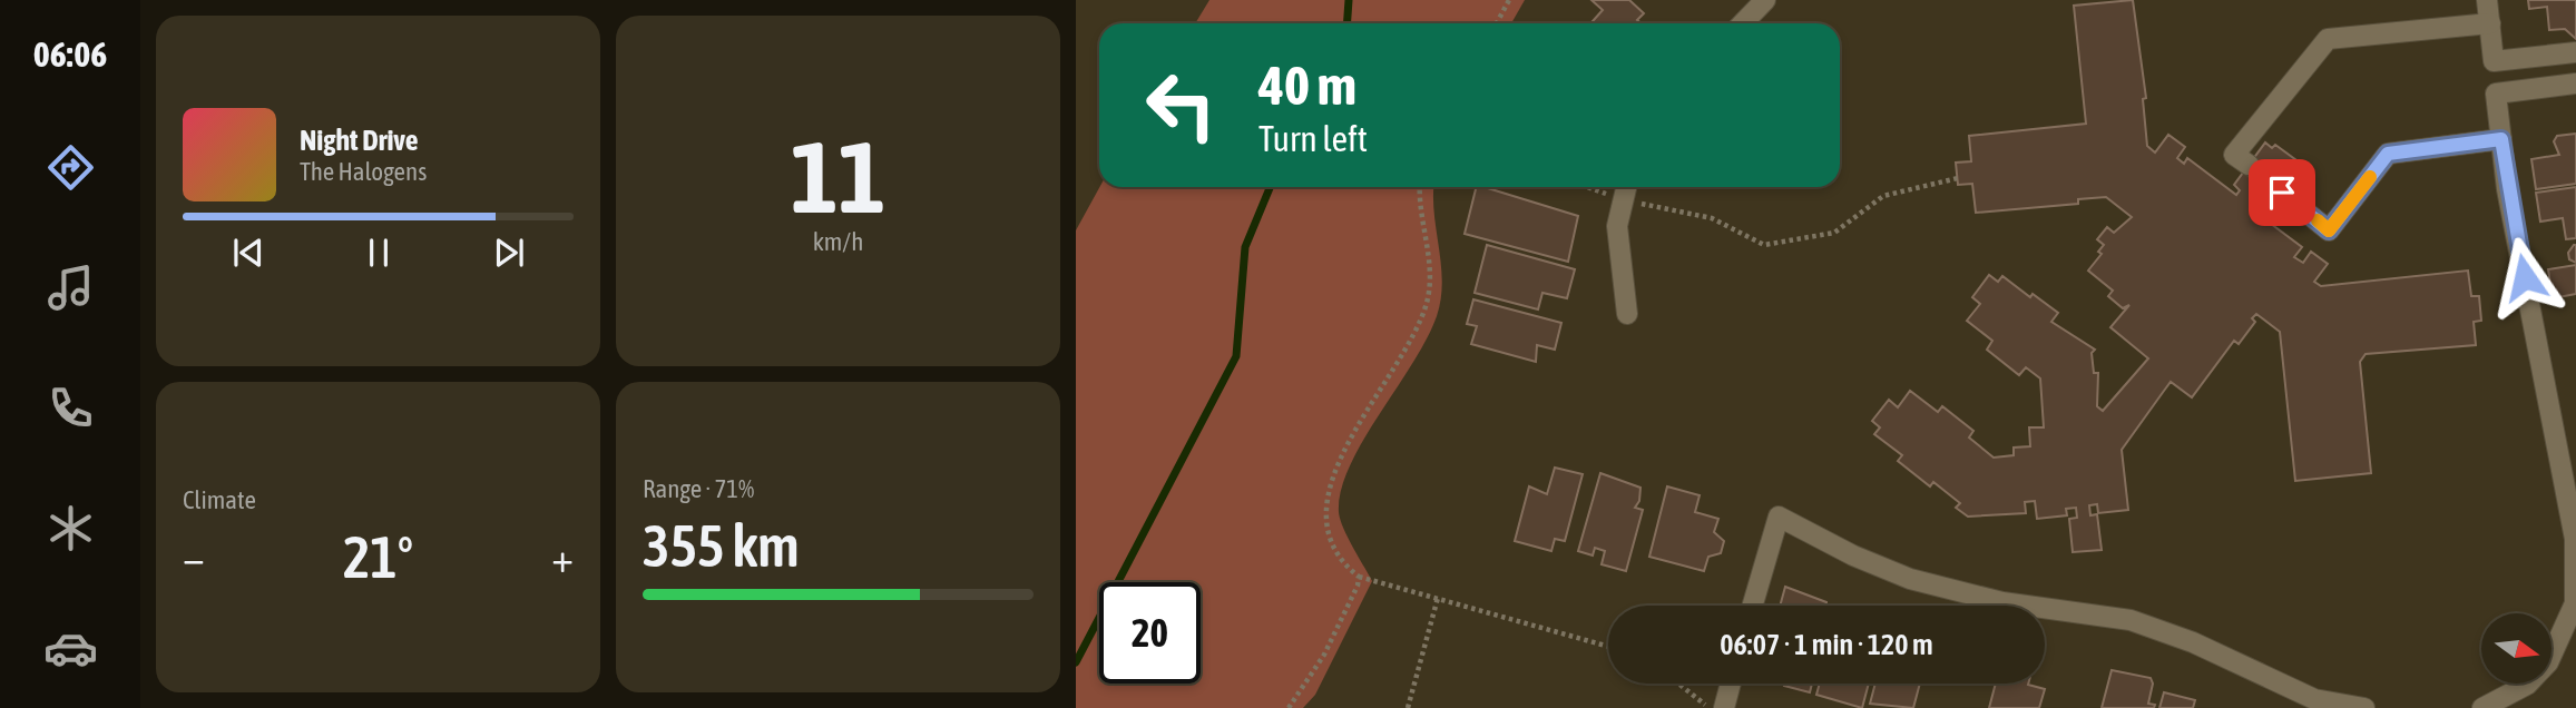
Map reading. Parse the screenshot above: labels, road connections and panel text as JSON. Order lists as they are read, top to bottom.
{
  "north": "right",
  "page": {
    "tabs": "06:06",
    "tile": [
      ["11", "km/h"],
      "Climate",
      ["Range · 71%", "355 km"]
    ],
    "turn": ["40 m", "Turn left"],
    "song": ["Night Drive", "The Halogens"],
    "heat": ["−", "21°", "+"],
    "limit": "20",
    "trip": "06:07 · 1 min · 120 m"
  }
}
